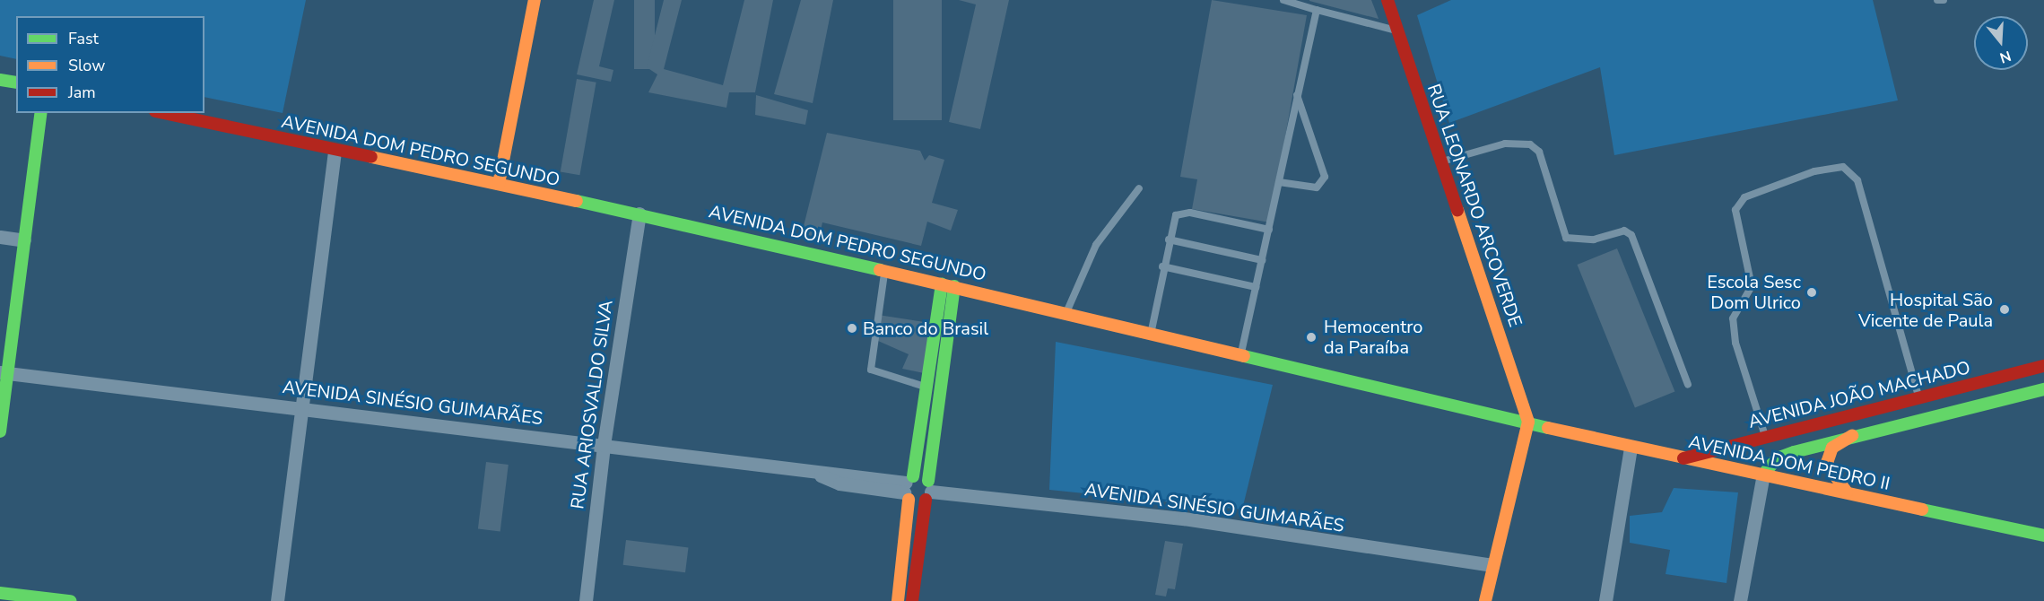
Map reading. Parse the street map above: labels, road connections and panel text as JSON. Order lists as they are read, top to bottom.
{
  "streets": {
    "main road": [
      "AVENIDA DOM PEDRO SEGUNDO",
      "RUA LEONARDO ARCOVERDE",
      "AVENIDA JOÃO MACHADO",
      "AVENIDA DOM PEDRO II"
    ],
    "street": ["AVENIDA SINÉSIO GUIMARÃES", "RUA ARIOSVALDO SILVA"]
  },
  "crossings": [
    ["AVENIDA DOM PEDRO SEGUNDO", "RUA LEONARDO ARCOVERDE"],
    ["AVENIDA DOM PEDRO SEGUNDO", "RUA ARIOSVALDO SILVA"],
    ["AVENIDA DOM PEDRO SEGUNDO", "AVENIDA DOM PEDRO II"],
    ["RUA LEONARDO ARCOVERDE", "AVENIDA DOM PEDRO II"],
    ["AVENIDA JOÃO MACHADO", "AVENIDA DOM PEDRO II"],
    ["AVENIDA SINÉSIO GUIMARÃES", "RUA ARIOSVALDO SILVA"]
  ],
  "places": [
    "Escola Sesc Dom Ulrico",
    "Hospital São Vicente de Paula",
    "Banco do Brasil",
    "Hemocentro da Paraíba"
  ],
  "legend": ["Fast", "Slow", "Jam"],
  "north": "bottom"
}
